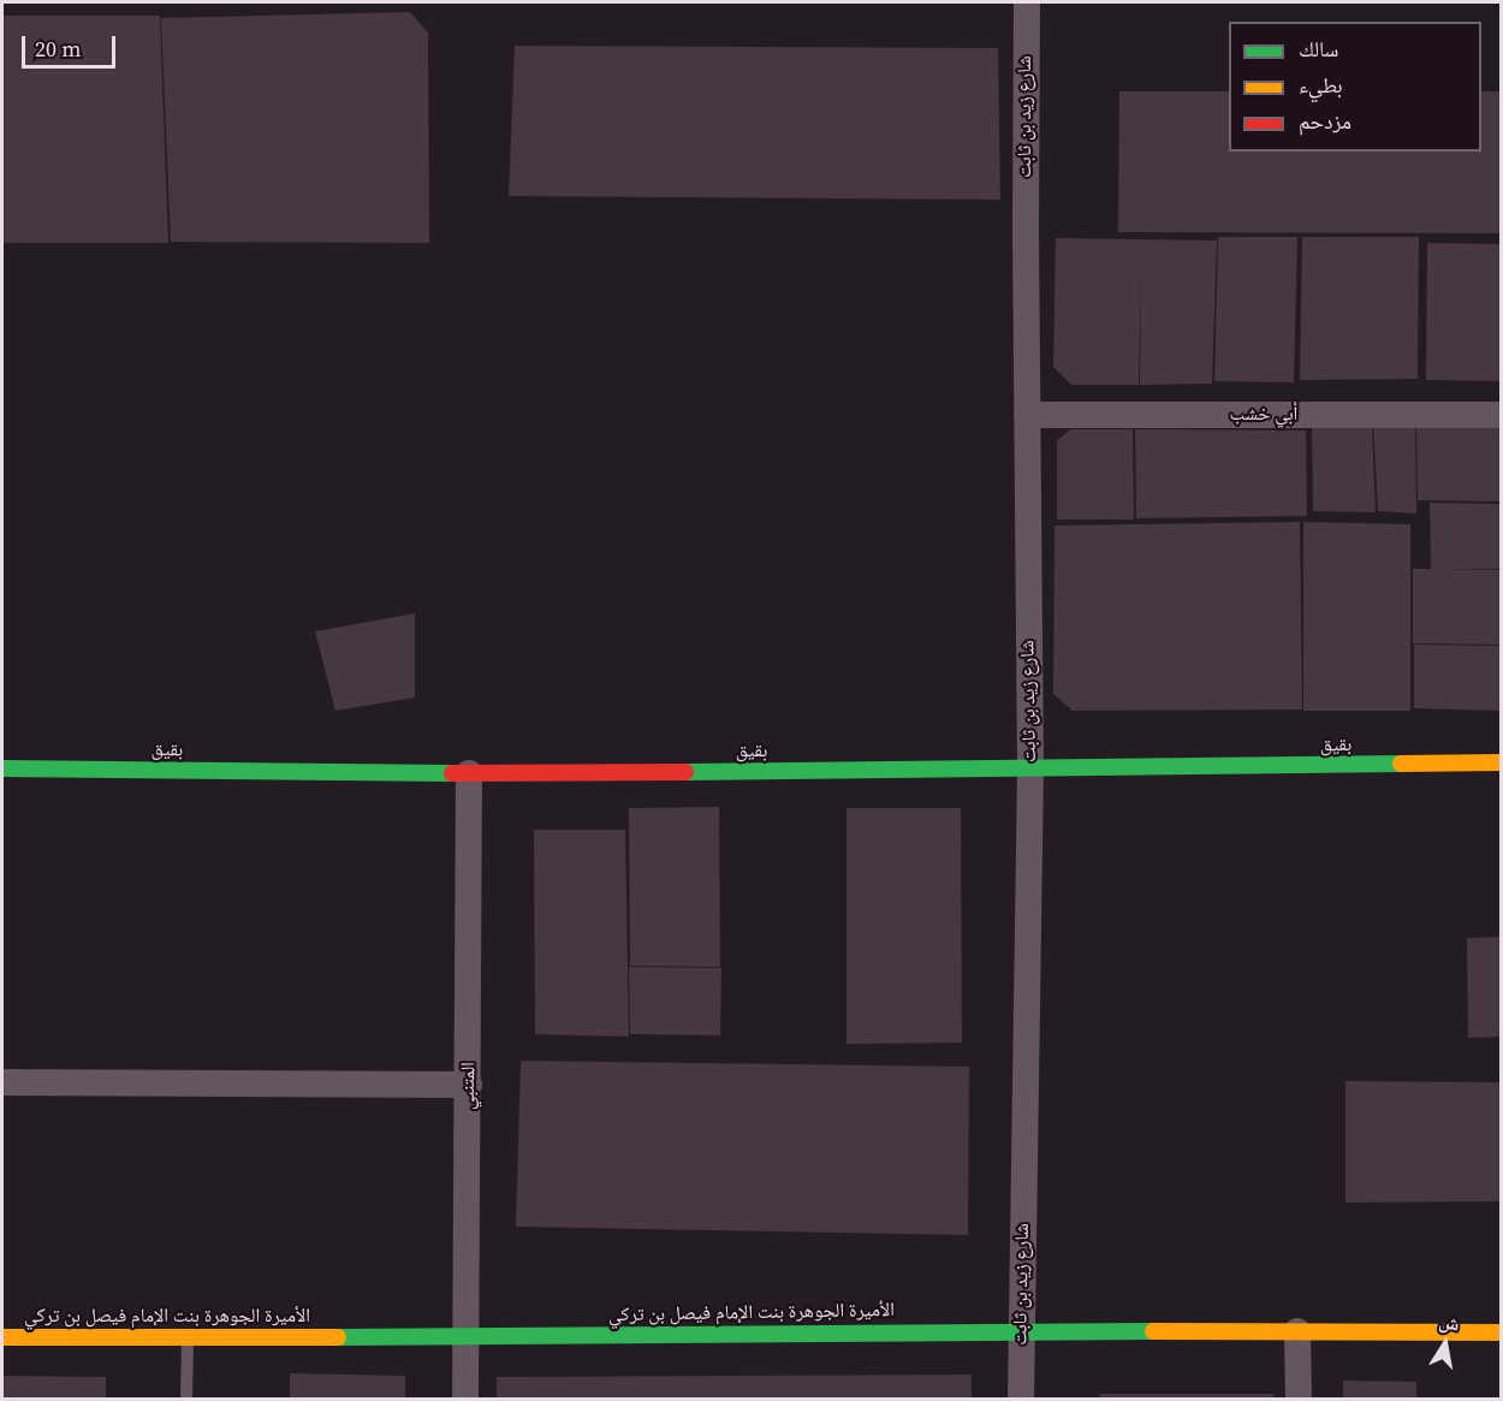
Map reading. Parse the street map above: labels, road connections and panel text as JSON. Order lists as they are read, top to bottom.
{
  "streets": {
    "street": [
      "شارع زيد بن ثابت",
      "أبي خشب",
      "بقيق",
      "المتنبي",
      "الأميرة الجوهرة بنت الإمام فيصل بن تركي"
    ]
  },
  "crossings": [
    ["شارع زيد بن ثابت", "أبي خشب"],
    ["شارع زيد بن ثابت", "بقيق"],
    ["شارع زيد بن ثابت", "الأميرة الجوهرة بنت الإمام فيصل بن تركي"],
    ["بقيق", "المتنبي"],
    ["المتنبي", "الأميرة الجوهرة بنت الإمام فيصل بن تركي"]
  ],
  "legend": ["سالك", "بطيء", "مزدحم"],
  "scale_bar": "20 m",
  "north": "top"
}
